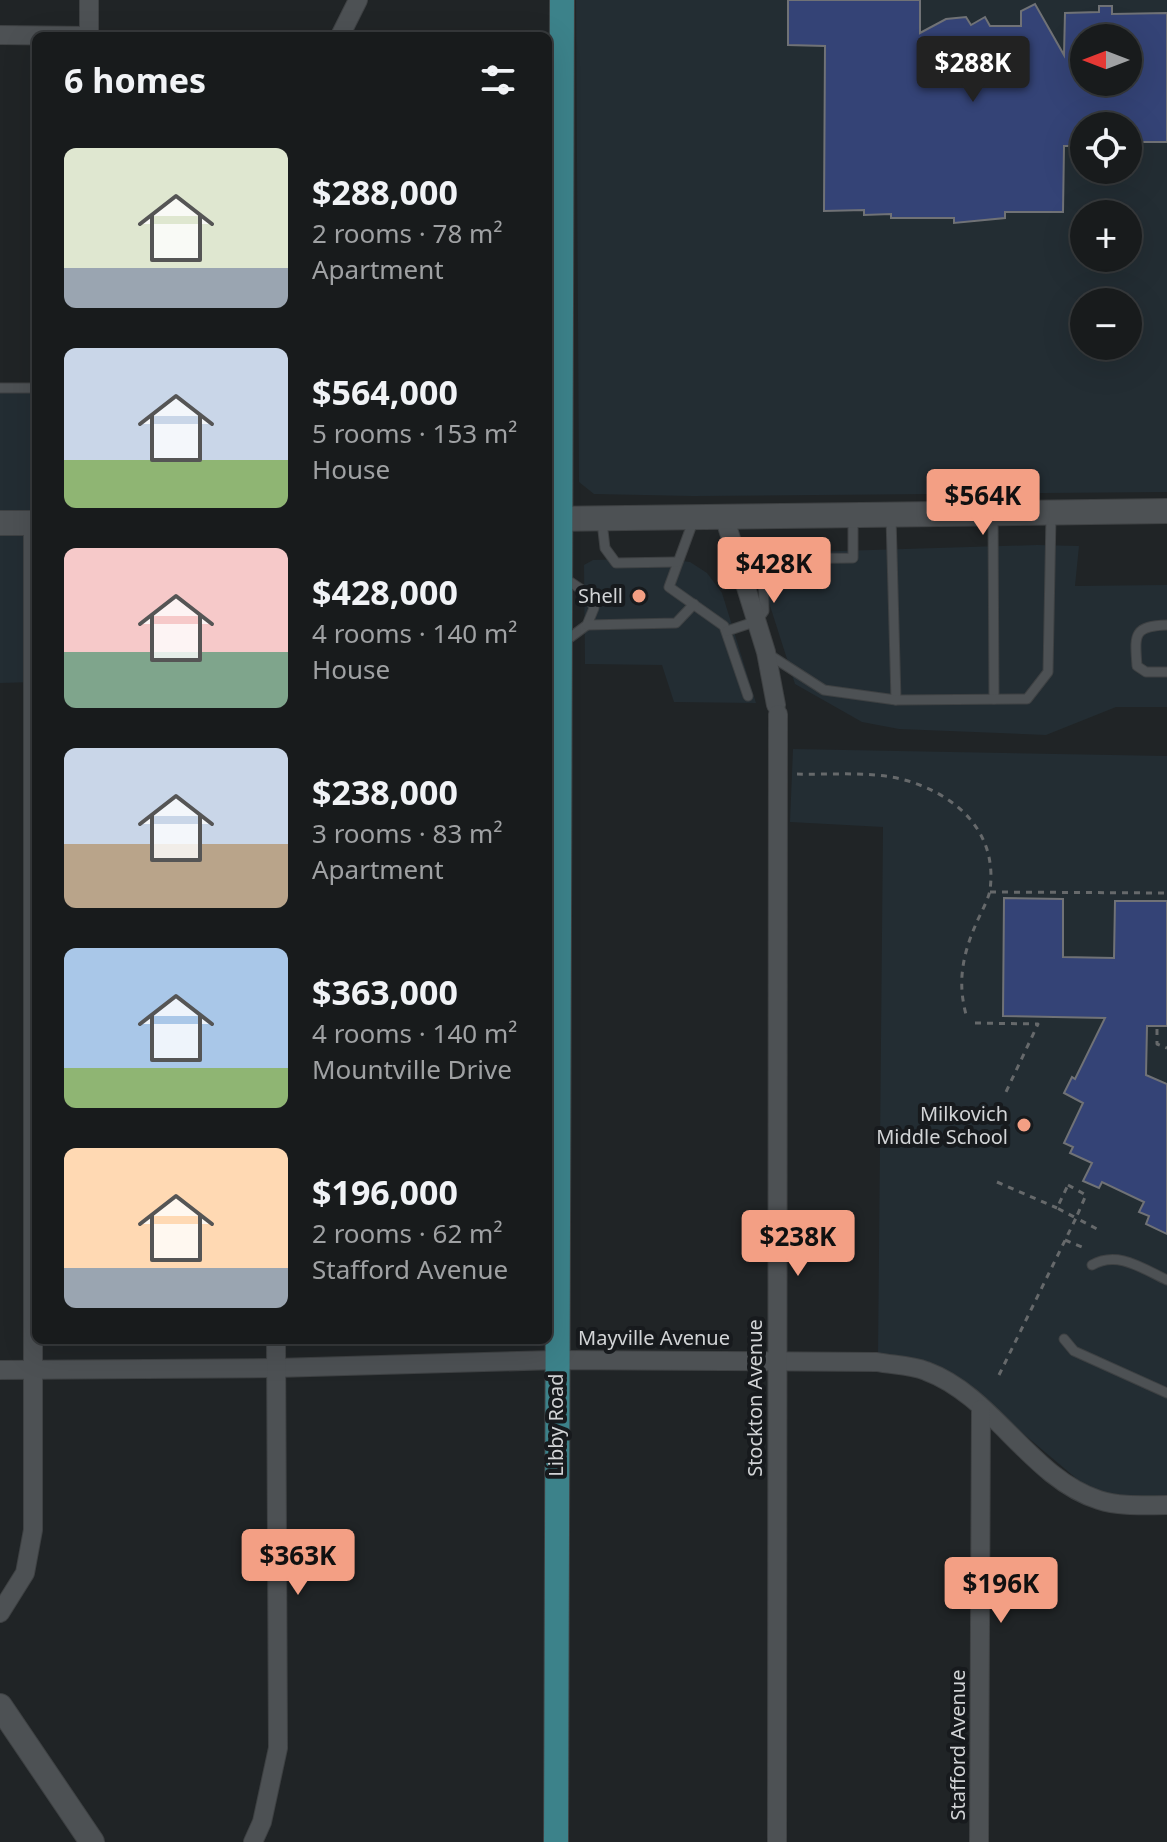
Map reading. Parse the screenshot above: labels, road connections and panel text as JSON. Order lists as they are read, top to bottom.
{
  "streets": {
    "main road": ["Libby Road"],
    "street": ["Mayville Avenue", "Stockton Avenue", "Stafford Avenue"]
  },
  "crossings": [
    ["Mayville Avenue", "Stockton Avenue"],
    ["Mayville Avenue", "Libby Road"],
    ["Mayville Avenue", "Stafford Avenue"]
  ],
  "places": ["Shell", "Milkovich Middle School"],
  "north": "left",
  "page": {
    "map_buttons": ["+", "−"],
    "heading": "6 homes",
    "price": [
      "$288K",
      "$564K",
      "$428K",
      "$238K",
      "$363K",
      "$196K"
    ],
    "list": [
      {
        "name": "$288,000",
        "note": "2 rooms · 78 m² · Apartment"
      },
      {
        "name": "$564,000",
        "note": "5 rooms · 153 m² · House"
      },
      {
        "name": "$428,000",
        "note": "4 rooms · 140 m² · House"
      },
      {
        "name": "$238,000",
        "note": "3 rooms · 83 m² · Apartment"
      },
      {
        "name": "$363,000",
        "note": "4 rooms · 140 m² · Mountville Drive"
      },
      {
        "name": "$196,000",
        "note": "2 rooms · 62 m² · Stafford Avenue"
      }
    ]
  }
}
